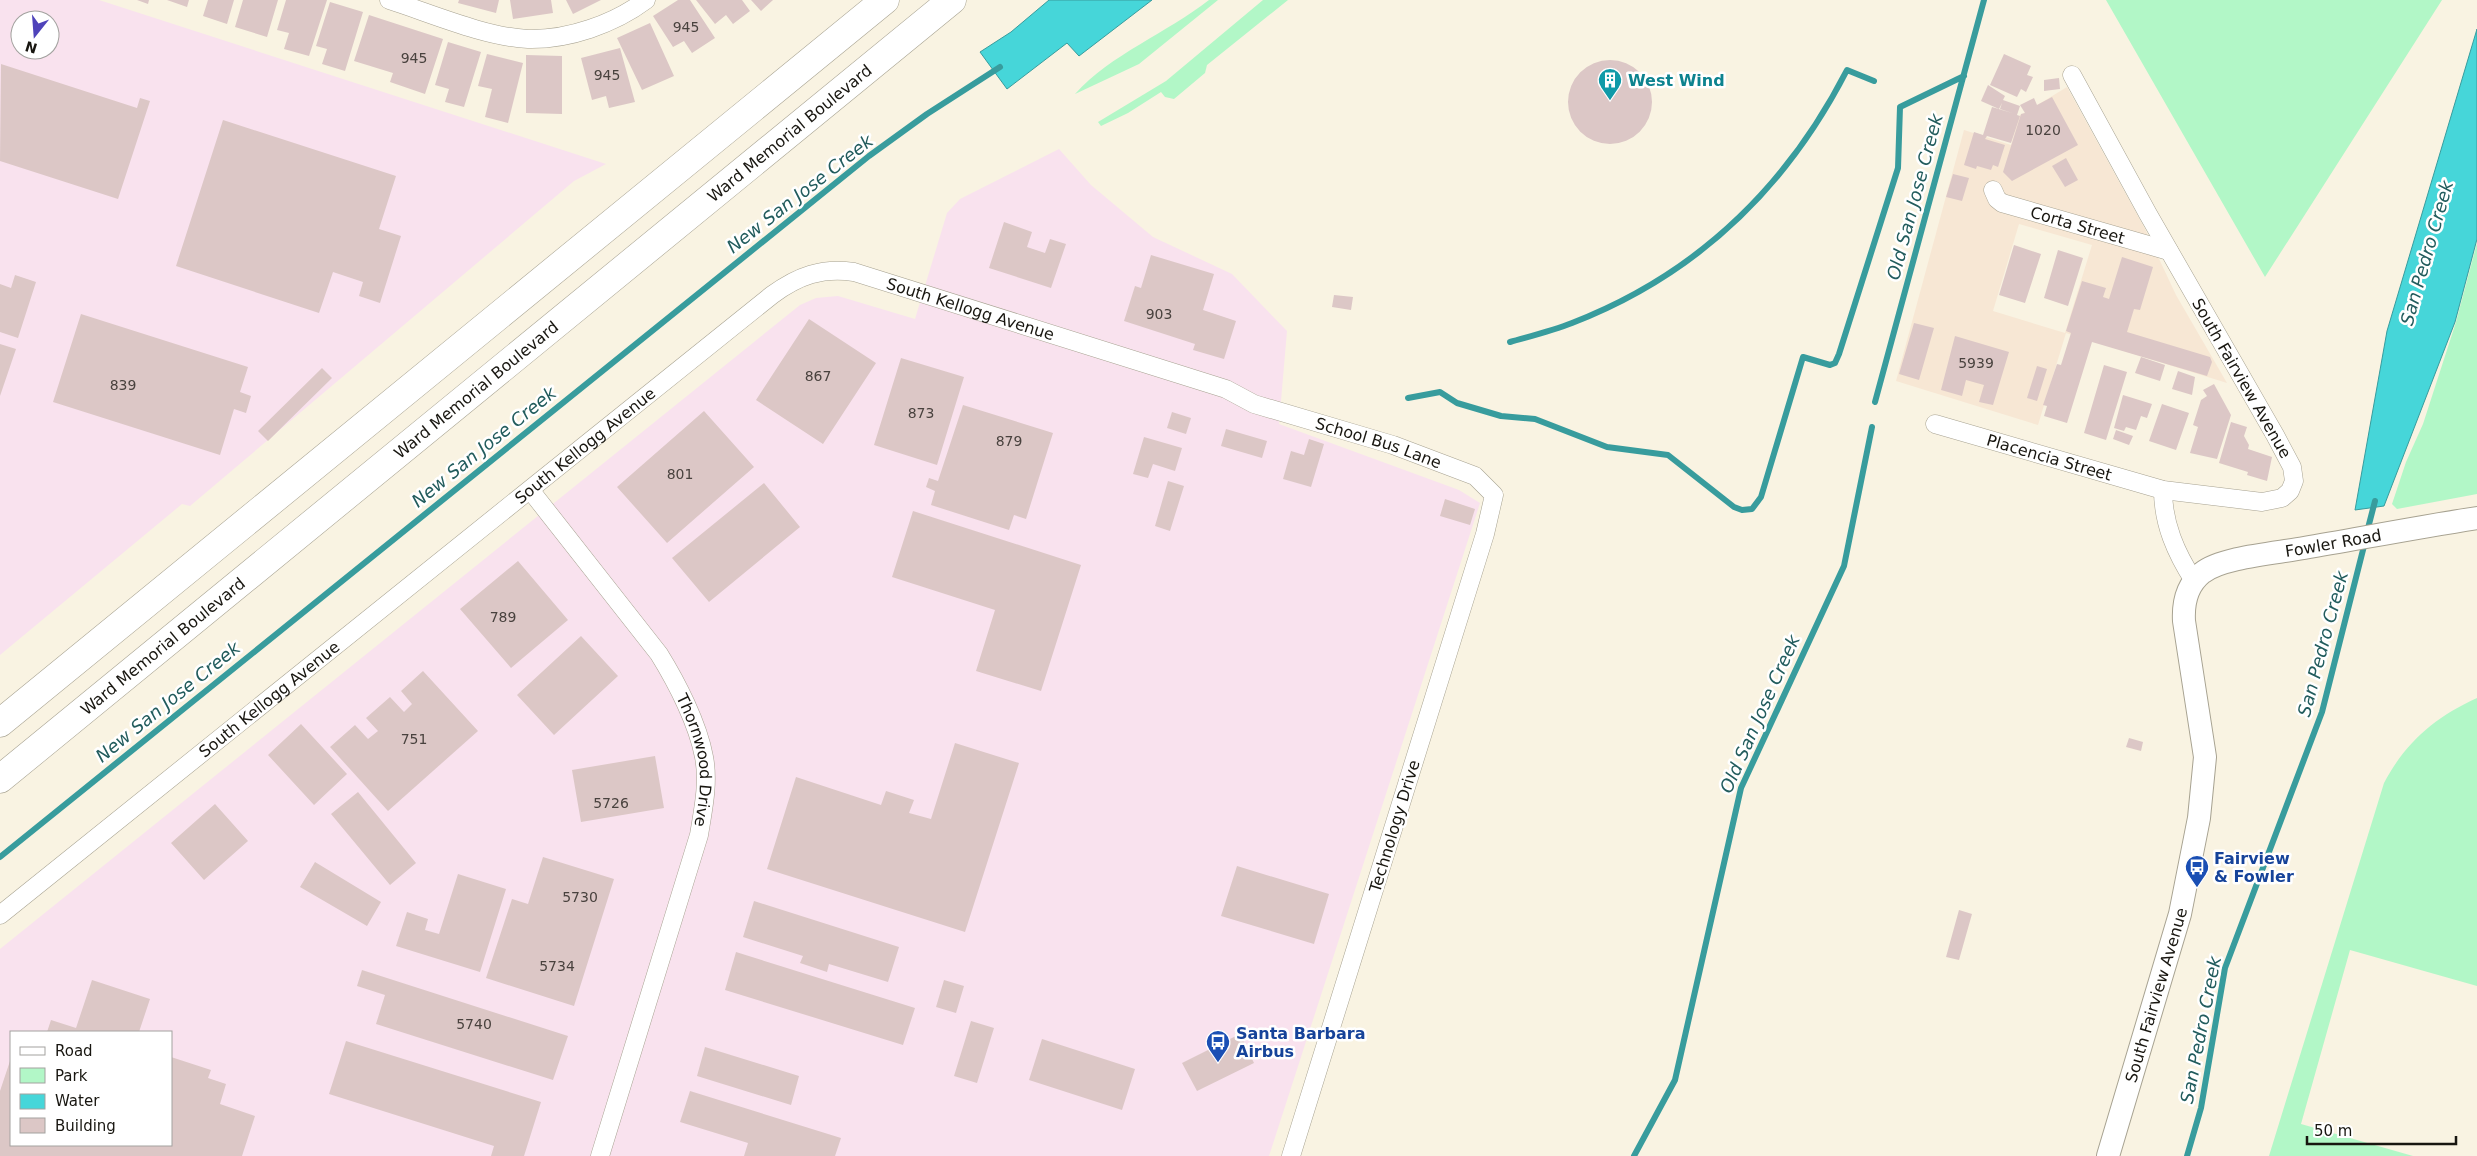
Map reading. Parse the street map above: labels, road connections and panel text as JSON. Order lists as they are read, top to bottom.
{
  "streets": {
    "highway": ["Ward Memorial Boulevard"],
    "street": [
      "Corta Street",
      "South Kellogg Avenue",
      "South Fairview Avenue",
      "School Bus Lane",
      "Placencia Street",
      "Fowler Road",
      "Thornwood Drive",
      "Technology Drive"
    ]
  },
  "crossings": [
    ["Corta Street", "South Fairview Avenue"],
    ["South Kellogg Avenue", "School Bus Lane"],
    ["South Kellogg Avenue", "Thornwood Drive"],
    ["South Fairview Avenue", "Placencia Street"],
    ["South Fairview Avenue", "Fowler Road"],
    ["School Bus Lane", "Technology Drive"]
  ],
  "water": ["New San Jose Creek", "Old San Jose Creek", "San Pedro Creek"],
  "places": {
    "building": ["West Wind"],
    "bus stop": ["Fairview & Fowler", "Santa Barbara Airbus"]
  },
  "house_numbers": [
    "945",
    "945",
    "945",
    "1020",
    "903",
    "5939",
    "867",
    "839",
    "873",
    "879",
    "801",
    "789",
    "751",
    "5726",
    "5730",
    "5734",
    "5740"
  ],
  "legend": [
    "Road",
    "Park",
    "Water",
    "Building"
  ],
  "scale_bar": "50 m",
  "north": "bottom"
}
